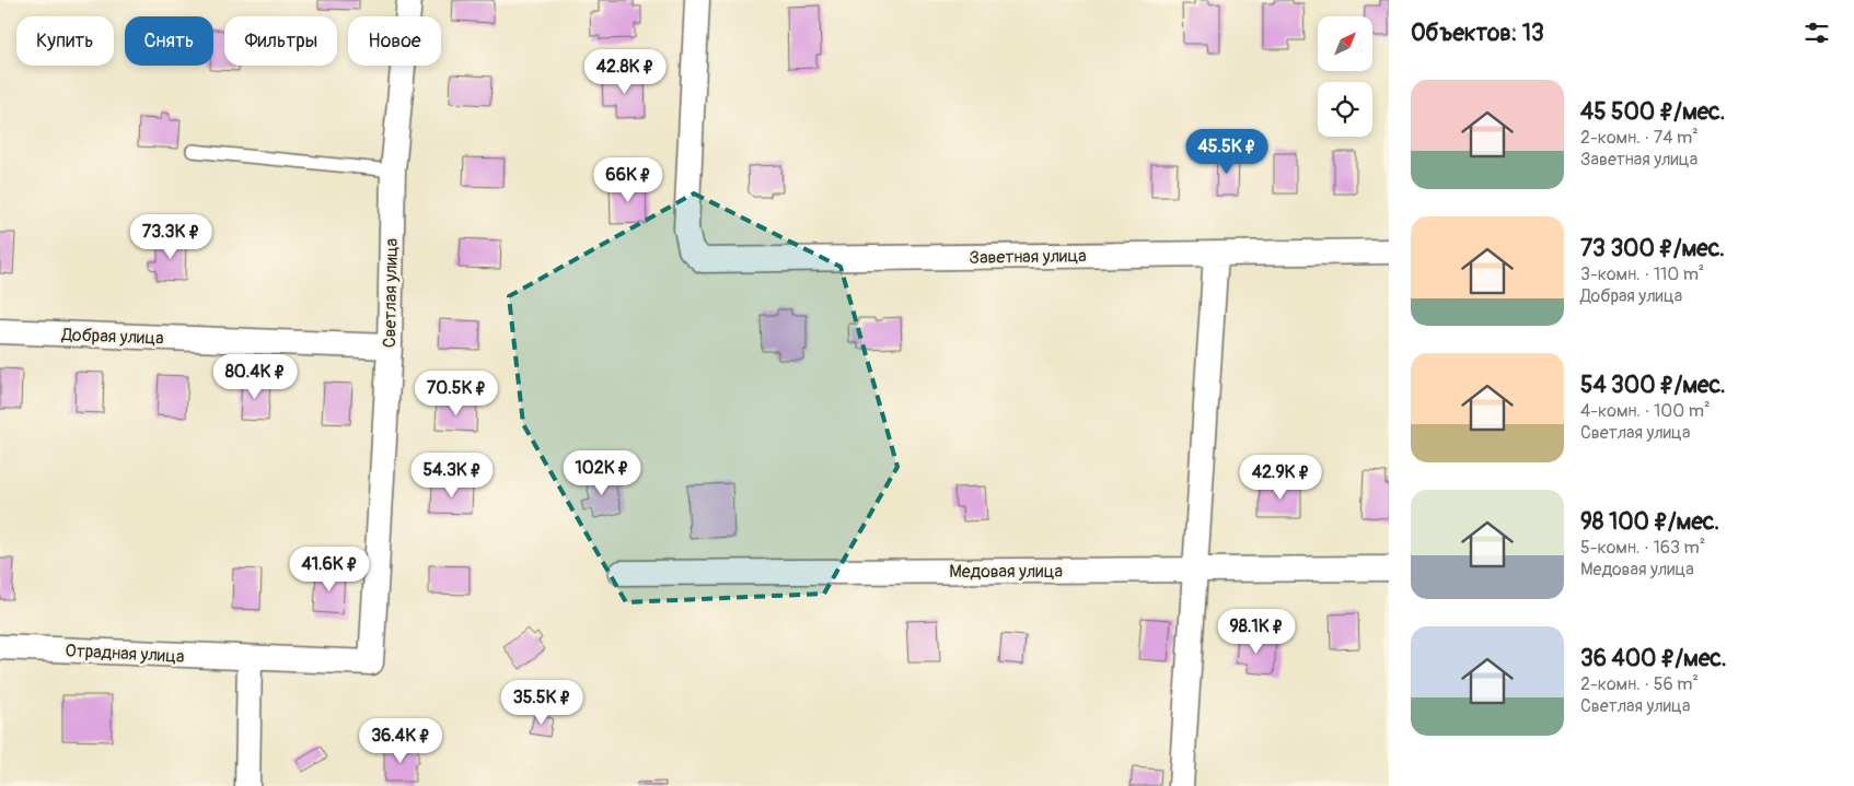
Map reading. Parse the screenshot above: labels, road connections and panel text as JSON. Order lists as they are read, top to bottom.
{
  "streets": {
    "street": [
      "Заветная улица",
      "Светлая улица",
      "Добрая улица",
      "Медовая улица",
      "Отрадная улица"
    ]
  },
  "crossings": [
    ["Светлая улица", "Добрая улица"],
    ["Светлая улица", "Отрадная улица"]
  ],
  "north": "top right",
  "page": {
    "heading": "Объектов: 13",
    "chip": [
      "Купить",
      "Снять",
      "Фильтры",
      "Новое"
    ],
    "price": [
      "42.8K ₽",
      "45.5K ₽",
      "66K ₽",
      "73.3K ₽",
      "80.4K ₽",
      "70.5K ₽",
      "102K ₽",
      "54.3K ₽",
      "42.9K ₽",
      "41.6K ₽",
      "98.1K ₽",
      "35.5K ₽",
      "36.4K ₽"
    ],
    "list": [
      {
        "name": "45 500 ₽/мес.",
        "note": "2-комн. · 74 m² · Заветная улица"
      },
      {
        "name": "73 300 ₽/мес.",
        "note": "3-комн. · 110 m² · Добрая улица"
      },
      {
        "name": "54 300 ₽/мес.",
        "note": "4-комн. · 100 m² · Светлая улица"
      },
      {
        "name": "98 100 ₽/мес.",
        "note": "5-комн. · 163 m² · Медовая улица"
      },
      {
        "name": "36 400 ₽/мес.",
        "note": "2-комн. · 56 m² · Светлая улица"
      }
    ]
  }
}
